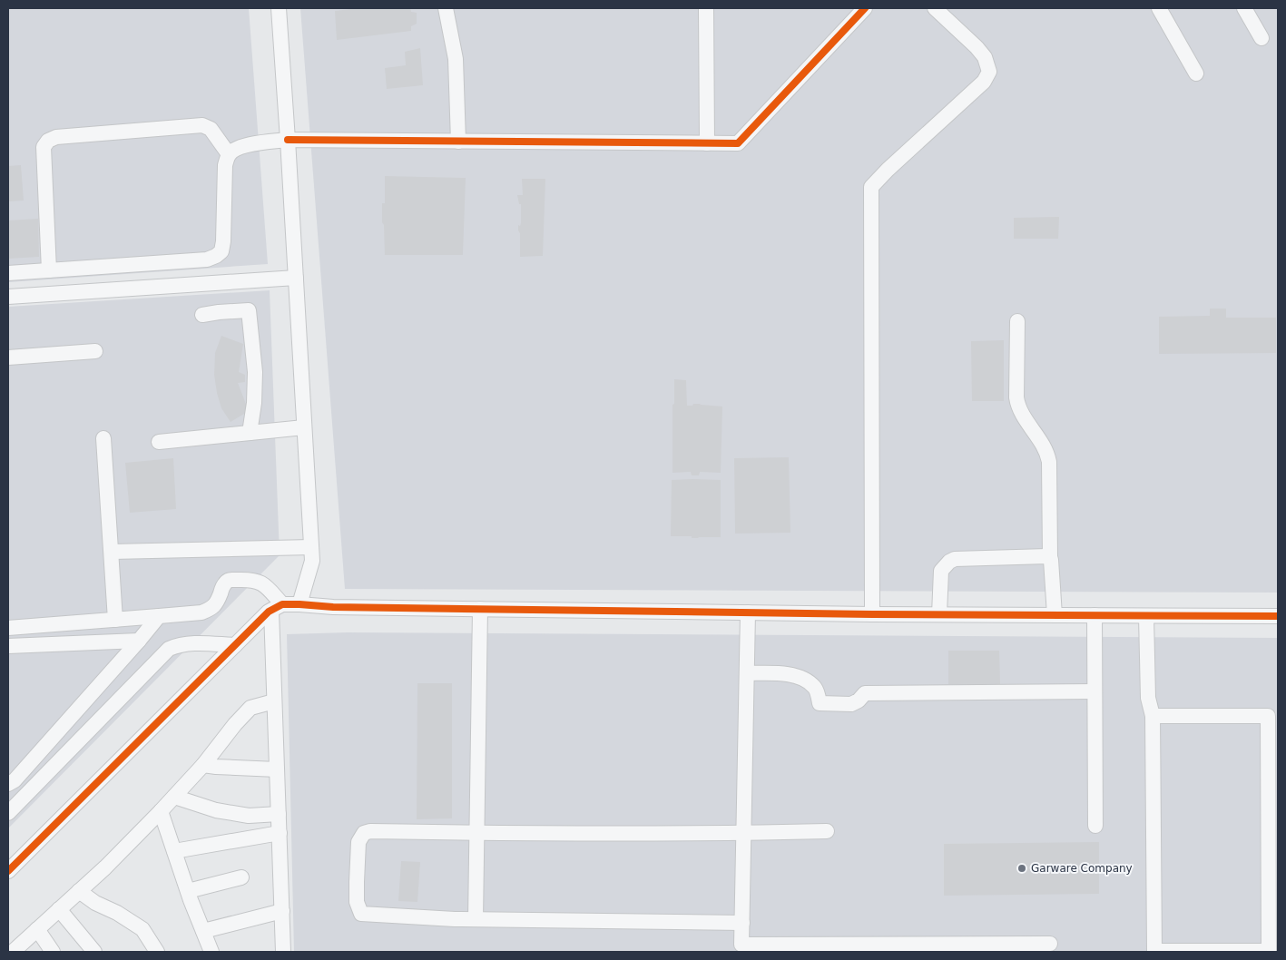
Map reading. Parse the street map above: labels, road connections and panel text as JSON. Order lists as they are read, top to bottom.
{
  "places": ["Garware Company"]
}
